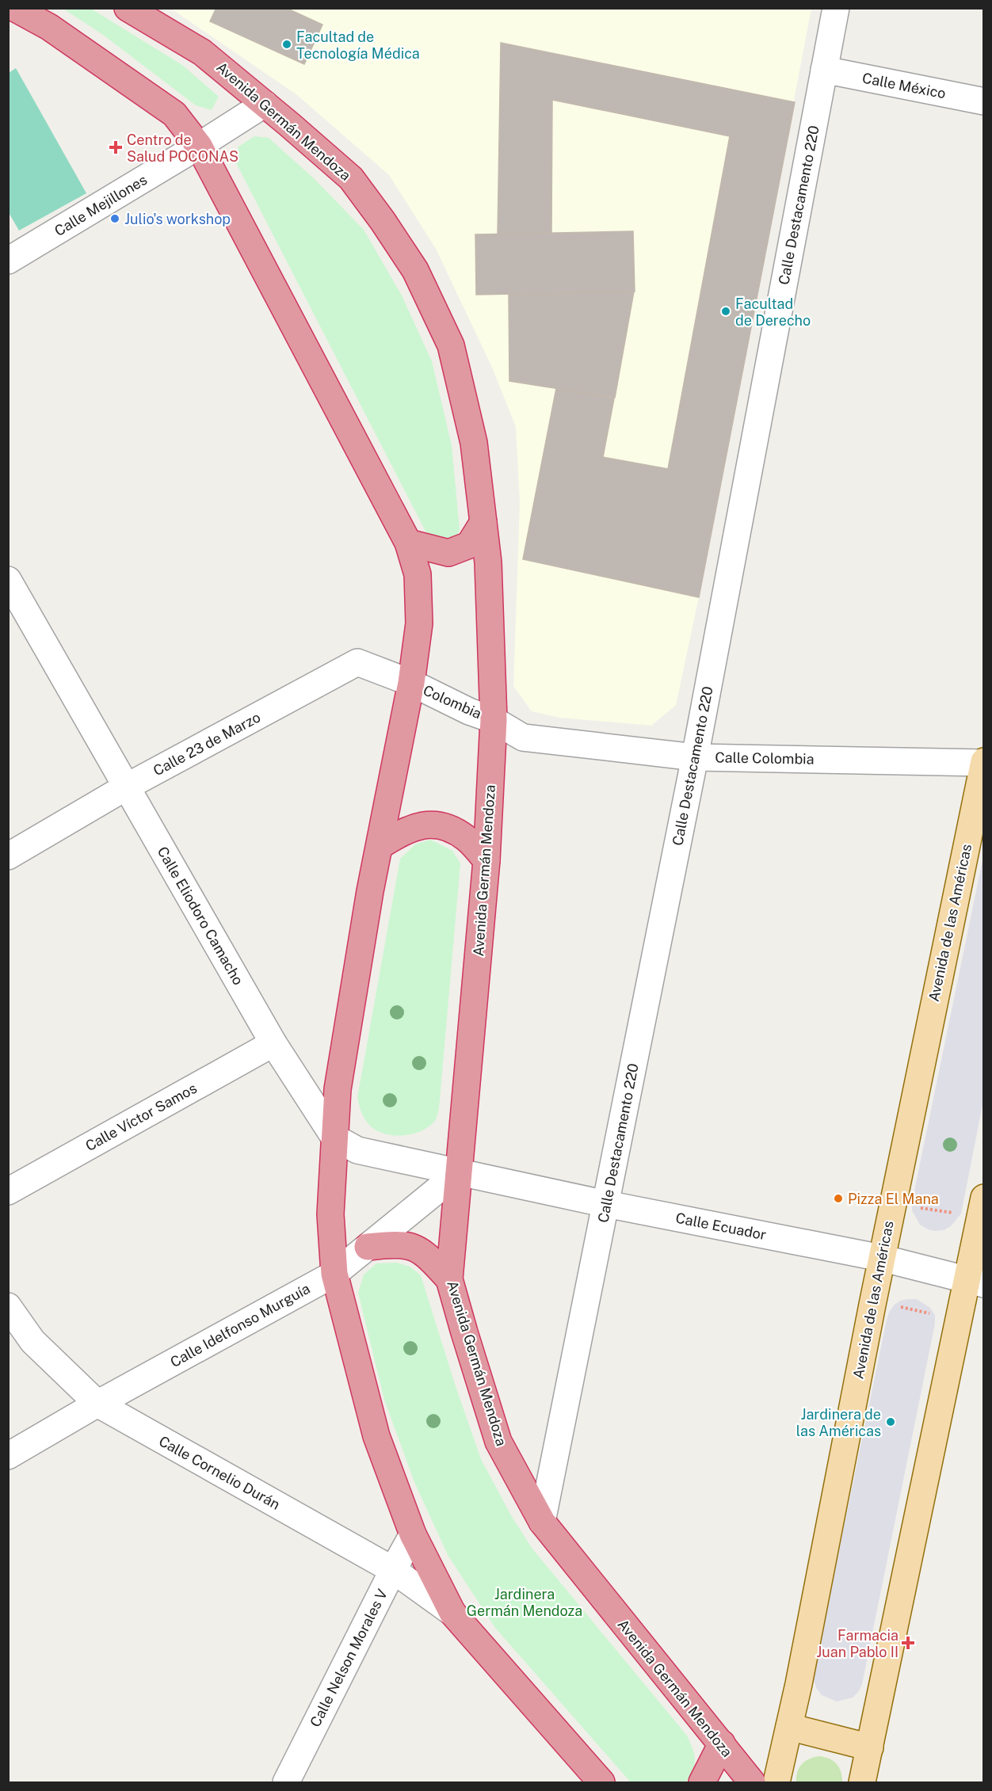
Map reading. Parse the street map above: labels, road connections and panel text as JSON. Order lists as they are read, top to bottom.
{
  "streets": {
    "highway": ["Avenida Germán Mendoza"],
    "main road": ["Avenida de las Américas"],
    "street": [
      "Calle México",
      "Calle Mejillones",
      "Calle Destacamento 220",
      "Colombia",
      "Calle 23 de Marzo",
      "Calle Colombia",
      "Calle Eliodoro Camacho",
      "Calle Víctor Samos",
      "Calle Ecuador",
      "Calle Idelfonso Murguía",
      "Calle Cornelio Durán",
      "Calle Nelson Morales V"
    ]
  },
  "crossings": [
    ["Calle México", "Calle Destacamento 220"],
    ["Avenida Germán Mendoza", "Calle Mejillones"],
    ["Avenida Germán Mendoza", "Calle Destacamento 220"],
    ["Avenida Germán Mendoza", "Colombia"],
    ["Avenida Germán Mendoza", "Calle Colombia"],
    ["Avenida Germán Mendoza", "Calle Eliodoro Camacho"],
    ["Avenida Germán Mendoza", "Calle Ecuador"],
    ["Avenida Germán Mendoza", "Calle Idelfonso Murguía"],
    ["Calle Destacamento 220", "Calle Colombia"],
    ["Calle Destacamento 220", "Calle Ecuador"],
    ["Colombia", "Calle 23 de Marzo"],
    ["Colombia", "Calle Colombia"],
    ["Calle 23 de Marzo", "Calle Eliodoro Camacho"],
    ["Calle Colombia", "Avenida de las Américas"],
    ["Calle Eliodoro Camacho", "Calle Víctor Samos"],
    ["Calle Eliodoro Camacho", "Calle Ecuador"],
    ["Calle Eliodoro Camacho", "Calle Idelfonso Murguía"],
    ["Avenida de las Américas", "Calle Ecuador"],
    ["Calle Ecuador", "Calle Idelfonso Murguía"],
    ["Calle Idelfonso Murguía", "Calle Cornelio Durán"],
    ["Calle Cornelio Durán", "Calle Nelson Morales V"]
  ],
  "parks": ["Jardinera Germán Mendoza"],
  "places": {
    "other": [
      "Facultad de Tecnología Médica",
      "Julio's workshop",
      "Facultad de Derecho",
      "Pizza El Mana",
      "Jardinera de las Américas"
    ],
    "health": ["Centro de Salud POCONAS", "Farmacia Juan Pablo II"]
  }
}
